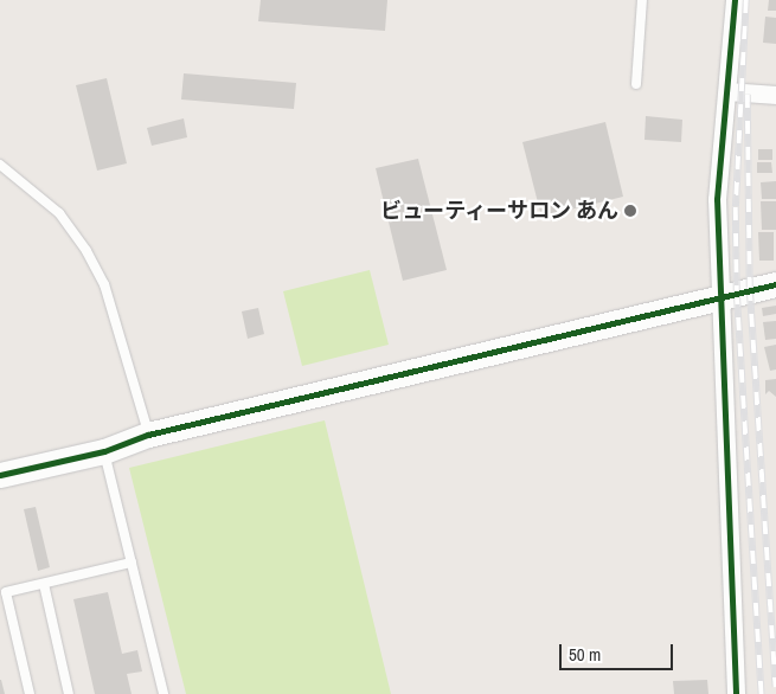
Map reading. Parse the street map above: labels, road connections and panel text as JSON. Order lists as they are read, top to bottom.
{
  "places": ["ビューティーサロン あん"],
  "scale_bar": "50 m"
}
